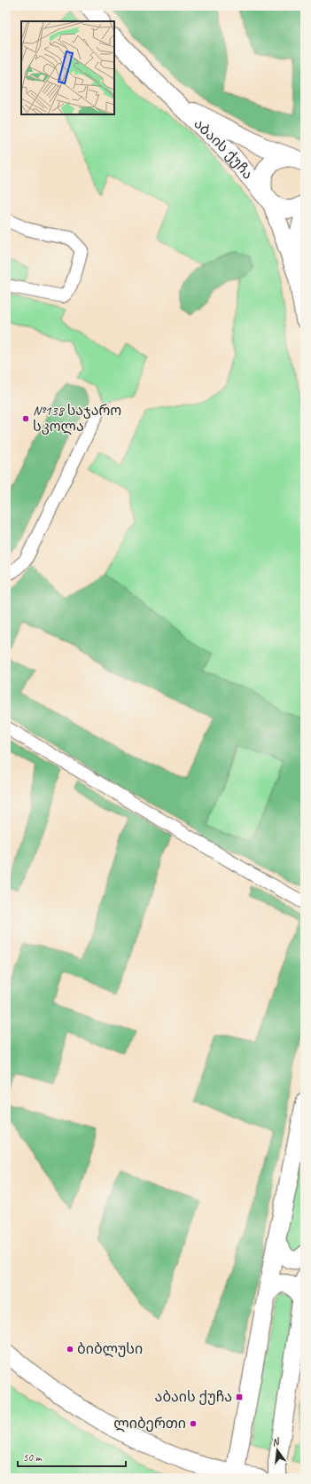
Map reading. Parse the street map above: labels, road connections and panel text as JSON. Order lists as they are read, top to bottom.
{
  "streets": {
    "street": ["აბაის ქუჩა"]
  },
  "places": {
    "other": ["№138 საჯარო სკოლა", "ბიბლუსი", "ლიბერთი"],
    "transit": ["აბაის ქუჩა"]
  },
  "scale_bar": "50 m",
  "north": "top"
}
